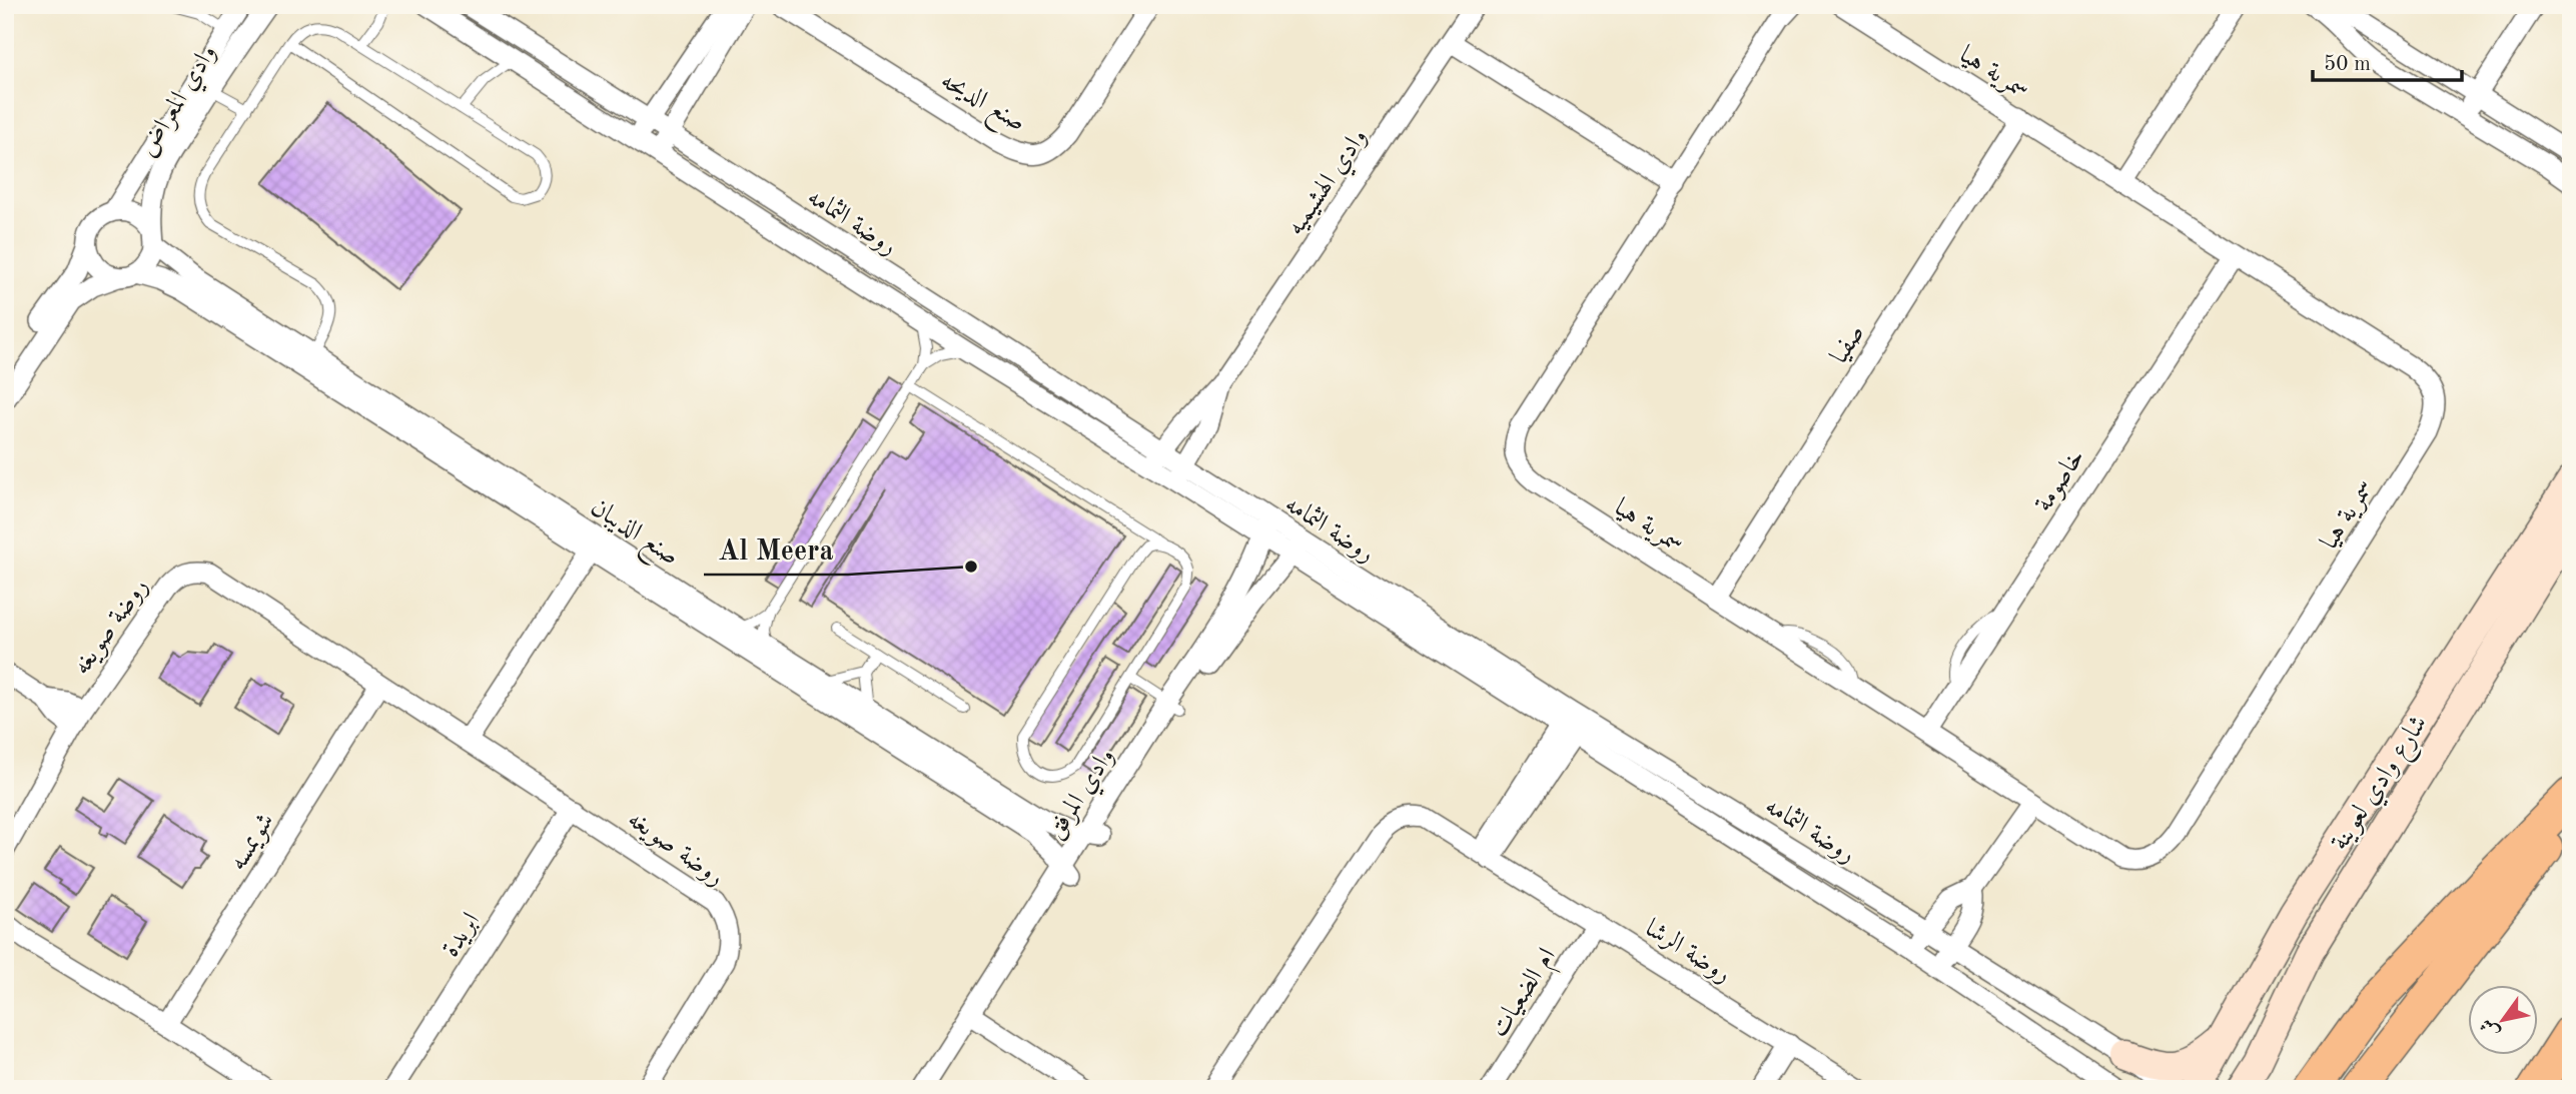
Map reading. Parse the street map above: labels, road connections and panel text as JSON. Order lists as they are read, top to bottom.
{
  "streets": {
    "main road": ["شارع وادي لعوينة"],
    "street": [
      "سمرية هيا",
      "وادي المعراض",
      "صنع الديحه",
      "وادي الهشيميه",
      "روضة الثمامه",
      "صفيا",
      "خاصومة",
      "صنع الذيبان",
      "روضة صويغه",
      "وادي المرفق",
      "شويمسه",
      "ابريدة",
      "روضة الرشا",
      "ام الضعيات"
    ]
  },
  "crossings": [
    ["سمرية هيا", "صفيا"],
    ["سمرية هيا", "خاصومة"],
    ["وادي المعراض", "صنع الذيبان"],
    ["وادي الهشيميه", "روضة الثمامه"],
    ["روضة الثمامه", "وادي المرفق"],
    ["صنع الذيبان", "وادي المرفق"],
    ["روضة صويغه", "شويمسه"],
    ["روضة صويغه", "ابريدة"],
    ["روضة الرشا", "ام الضعيات"]
  ],
  "places": ["Al Meera"],
  "scale_bar": "50 m",
  "north": "bottom left"
}
